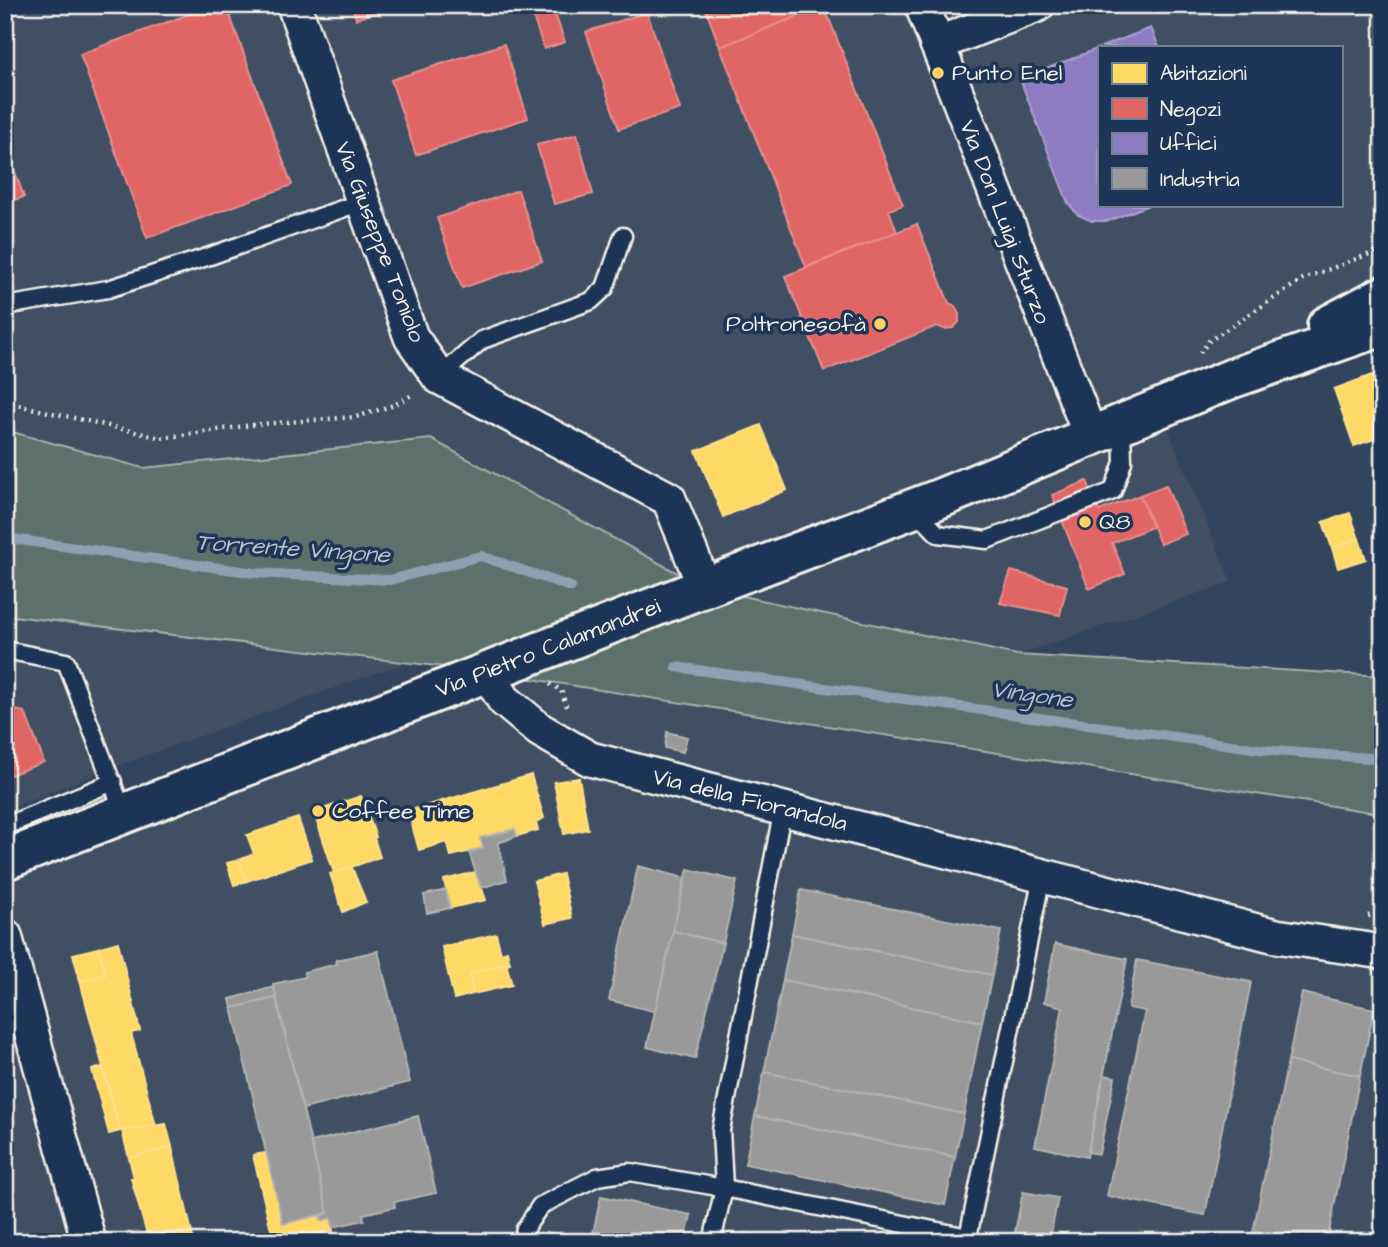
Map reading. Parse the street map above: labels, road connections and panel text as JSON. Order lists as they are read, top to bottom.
{
  "streets": {
    "main road": ["Via Pietro Calamandrei"],
    "street": ["Via Don Luigi Sturzo", "Via Giuseppe Toniolo", "Via della Fiorandola"]
  },
  "crossings": [
    ["Via Don Luigi Sturzo", "Via Pietro Calamandrei"],
    ["Via Giuseppe Toniolo", "Via Pietro Calamandrei"],
    ["Via Pietro Calamandrei", "Via della Fiorandola"]
  ],
  "water": ["Torrente Vingone", "Vingone"],
  "places": [
    "Punto Enel",
    "Poltronesofà",
    "Q8",
    "Coffee Time"
  ],
  "legend": [
    "Abitazioni",
    "Negozi",
    "Uffici",
    "Industria"
  ]
}
